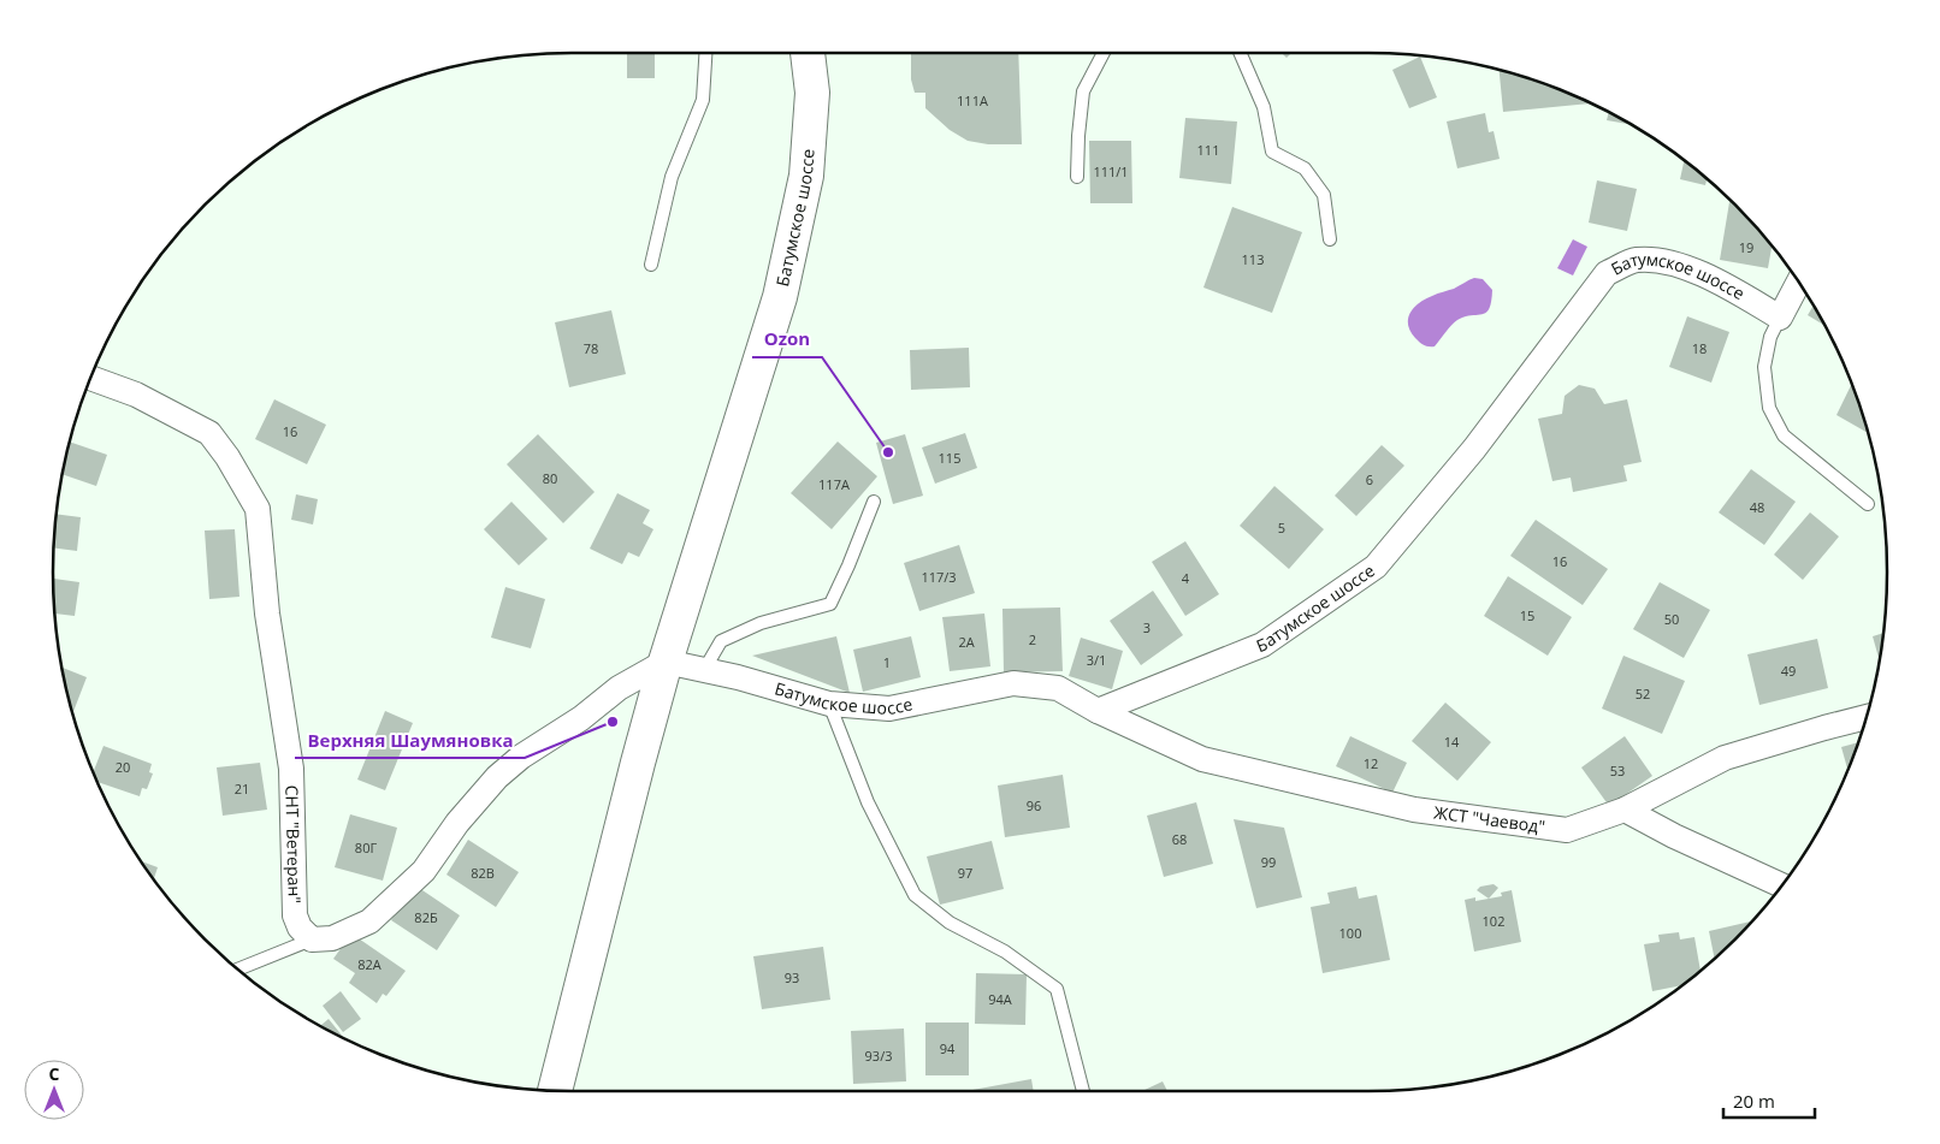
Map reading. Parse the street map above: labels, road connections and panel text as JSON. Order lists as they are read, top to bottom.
{
  "streets": {
    "highway": ["Батумское шоссе"],
    "street": ["ЖСТ \"Чаевод\"", "СНТ \"Ветеран\""]
  },
  "crossings": [
    ["Батумское шоссе", "ЖСТ \"Чаевод\""]
  ],
  "places": ["Ozon", "Верхняя Шаумяновка"],
  "house_numbers": [
    "111А",
    "111",
    "111/1",
    "19",
    "113",
    "78",
    "18",
    "16",
    "115",
    "80",
    "6",
    "117А",
    "48",
    "5",
    "16",
    "117/3",
    "4",
    "15",
    "50",
    "3",
    "2",
    "2А",
    "3/1",
    "1",
    "49",
    "52",
    "14",
    "12",
    "20",
    "53",
    "21",
    "96",
    "68",
    "80Г",
    "99",
    "82В",
    "97",
    "82Б",
    "102",
    "100",
    "82А",
    "93",
    "94А",
    "94",
    "93/3"
  ],
  "scale_bar": "20 m",
  "north": "top"
}
